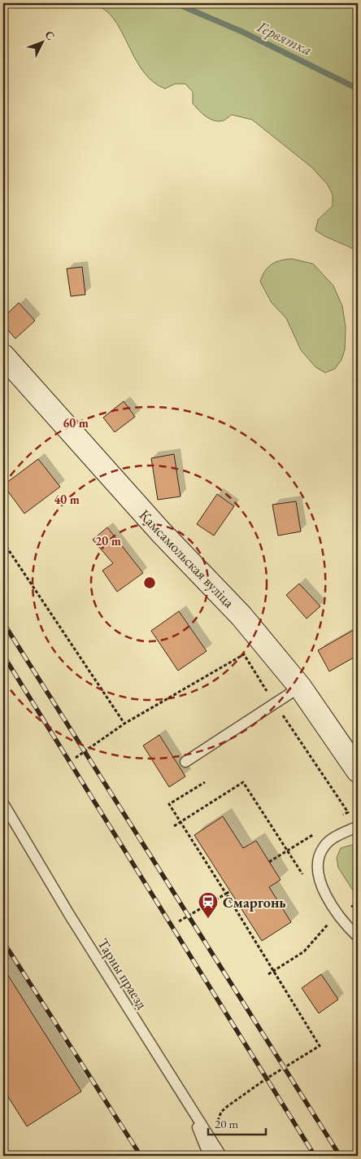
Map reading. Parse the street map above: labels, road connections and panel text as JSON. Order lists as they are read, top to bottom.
{
  "streets": {
    "street": ["Камсамольская вуліца"],
    "lane": ["Тарны праезд"]
  },
  "water": ["Гервятка"],
  "places": {
    "station": ["Смаргонь"]
  },
  "scale_bar": "20 m",
  "north": "top right",
  "rings": ["60 m", "40 m", "20 m"]
}
